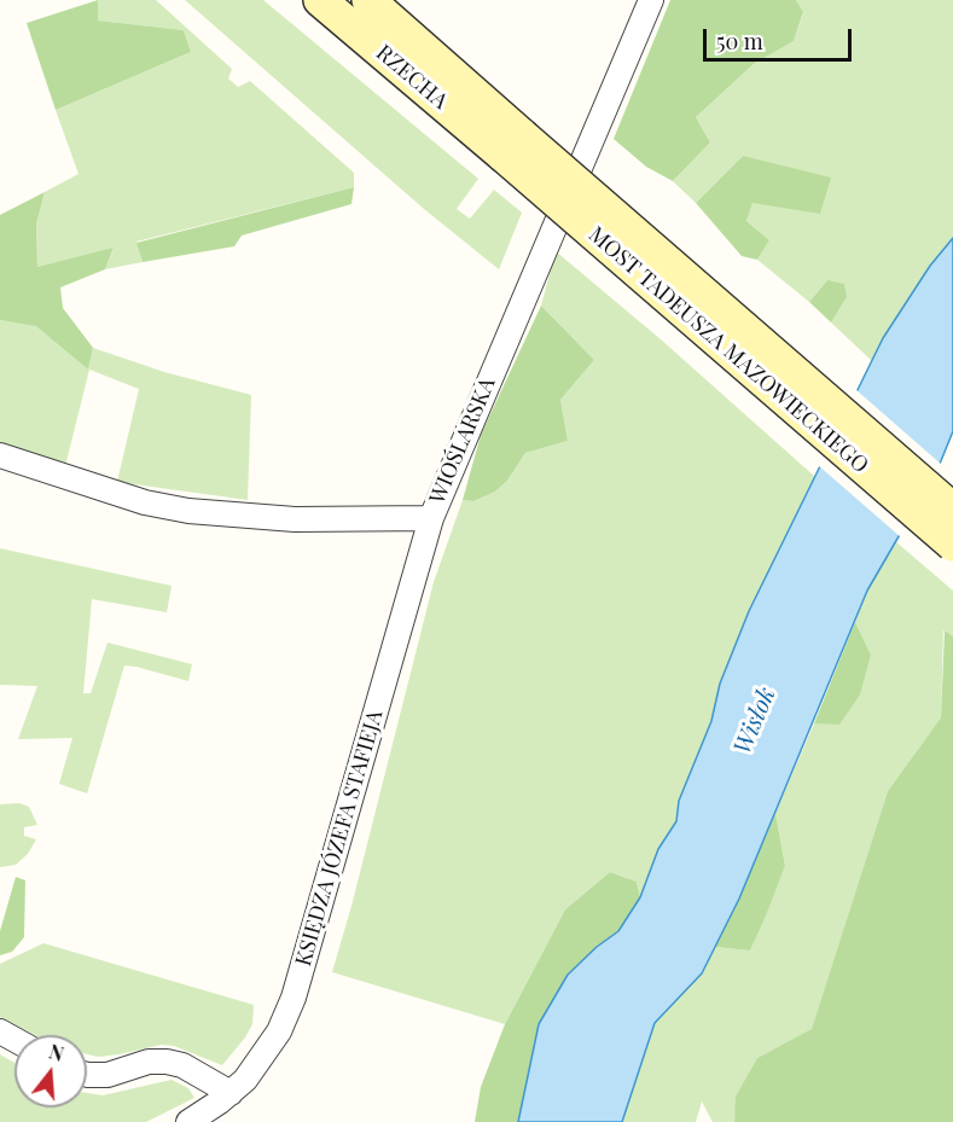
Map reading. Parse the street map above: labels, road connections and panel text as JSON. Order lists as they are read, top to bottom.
{
  "streets": {
    "main road": ["RZECHA", "MOST TADEUSZA MAZOWIECKIEGO"],
    "street": ["WIOŚLARSKA", "KSIĘDZA JÓZEFA STAFIEJA"]
  },
  "crossings": [
    ["RZECHA", "MOST TADEUSZA MAZOWIECKIEGO"],
    ["WIOŚLARSKA", "KSIĘDZA JÓZEFA STAFIEJA"]
  ],
  "water": ["Wisłok"],
  "scale_bar": "50 m",
  "north": "top"
}
